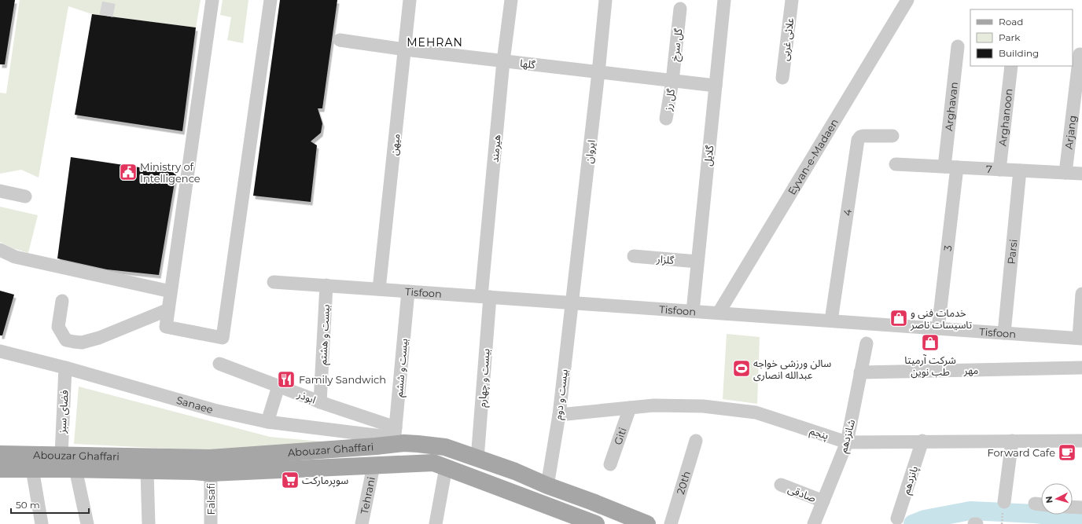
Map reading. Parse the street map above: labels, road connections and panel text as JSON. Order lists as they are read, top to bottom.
{
  "streets": {
    "main road": ["Abouzar Ghaffari"],
    "street": [
      "علائی غربی",
      "گل سرخ",
      "گلها",
      "گل رز",
      "Arghavan",
      "Arghanoon",
      "Arjang",
      "میهن",
      "هیرمند",
      "ایروان",
      "گلایل",
      "Eyvan-e-Madaen",
      "7",
      "4",
      "3",
      "Parsi",
      "گلزار",
      "Tisfoon",
      "بیست و هشتم",
      "بیست و ششم",
      "مهر",
      "بیست و چهارم",
      "بیست و دوم",
      "ابوذر",
      "Sanaee",
      "فضای سبز",
      "پنجم",
      "Giti",
      "شانزدهم",
      "پانزدهم",
      "20th",
      "صادقی",
      "Tehrani",
      "Falsafi"
    ]
  },
  "crossings": [
    ["گل سرخ", "گلها"],
    ["گل سرخ", "گل رز"],
    ["گلها", "گل رز"],
    ["گلها", "میهن"],
    ["گلها", "هیرمند"],
    ["گلها", "ایروان"],
    ["گلها", "گلایل"],
    ["Arghavan", "7"],
    ["Arghavan", "3"],
    ["Arghanoon", "7"],
    ["Arjang", "7"],
    ["میهن", "Tisfoon"],
    ["هیرمند", "Tisfoon"],
    ["هیرمند", "بیست و چهارم"],
    ["ایروان", "Tisfoon"],
    ["ایروان", "بیست و دوم"],
    ["گلایل", "گلزار"],
    ["گلایل", "Tisfoon"],
    ["Eyvan-e-Madaen", "Tisfoon"],
    ["7", "3"],
    ["7", "Parsi"],
    ["4", "Tisfoon"],
    ["3", "Tisfoon"],
    ["Parsi", "Tisfoon"],
    ["Tisfoon", "بیست و هشتم"],
    ["Tisfoon", "بیست و ششم"],
    ["Tisfoon", "بیست و چهارم"],
    ["Tisfoon", "بیست و دوم"],
    ["بیست و هشتم", "ابوذر"],
    ["بیست و ششم", "ابوذر"],
    ["بیست و ششم", "Sanaee"],
    ["بیست و ششم", "Abouzar Ghaffari"],
    ["مهر", "شانزدهم"],
    ["بیست و چهارم", "Abouzar Ghaffari"],
    ["بیست و دوم", "پنجم"],
    ["بیست و دوم", "Abouzar Ghaffari"],
    ["ابوذر", "Sanaee"],
    ["ابوذر", "Abouzar Ghaffari"],
    ["Sanaee", "فضای سبز"],
    ["Sanaee", "Abouzar Ghaffari"],
    ["فضای سبز", "Abouzar Ghaffari"],
    ["پنجم", "Giti"],
    ["پنجم", "شانزدهم"],
    ["پنجم", "پانزدهم"],
    ["شانزدهم", "صادقی"],
    ["Abouzar Ghaffari", "Tehrani"],
    ["Abouzar Ghaffari", "Falsafi"]
  ],
  "districts": ["MEHRAN"],
  "places": {
    "public building": ["Ministry of Intelligence"],
    "shop": ["خدمات فنی و تاسیسات ناصر", "شرکت آرمیتا طب نوین"],
    "sports": ["سالن ورزشی خواجه عبدالله انصاری"],
    "restaurant": ["Family Sandwich"],
    "cafe": ["Forward Cafe"],
    "supermarket": ["سوپرمارکت"]
  },
  "legend": ["Road", "Park", "Building"],
  "scale_bar": "50 m",
  "north": "left"
}
